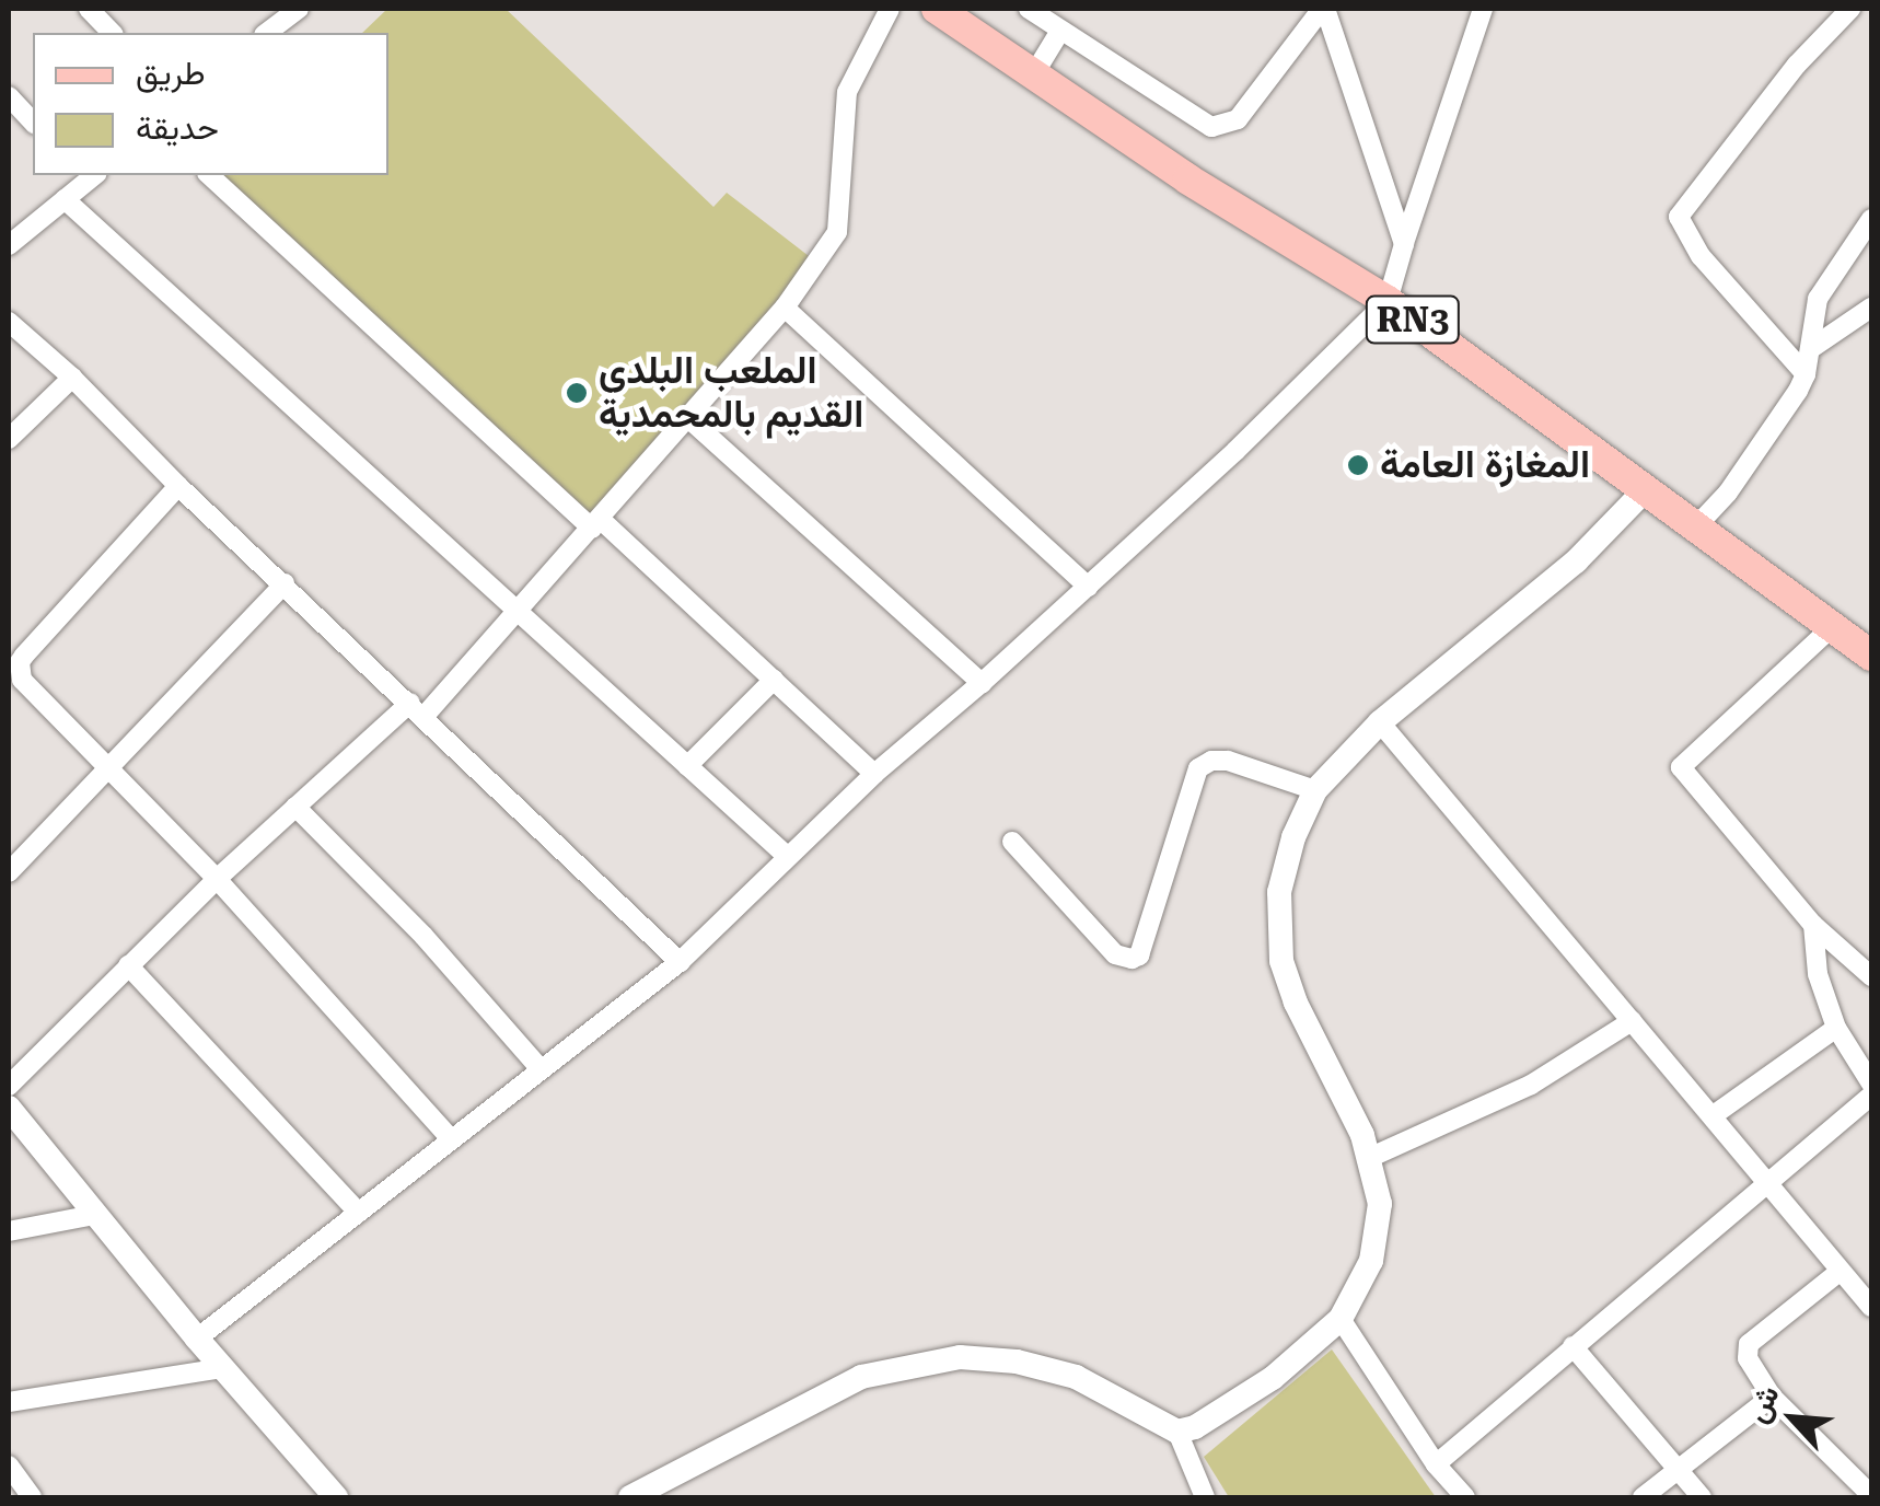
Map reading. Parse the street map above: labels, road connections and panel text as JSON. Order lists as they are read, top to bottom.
{
  "streets": {
    "main road": ["RN3"]
  },
  "places": ["الملعب البلدي القديم بالمحمدية", "المغازة العامة"],
  "legend": ["طريق", "حديقة"],
  "north": "top left"
}
